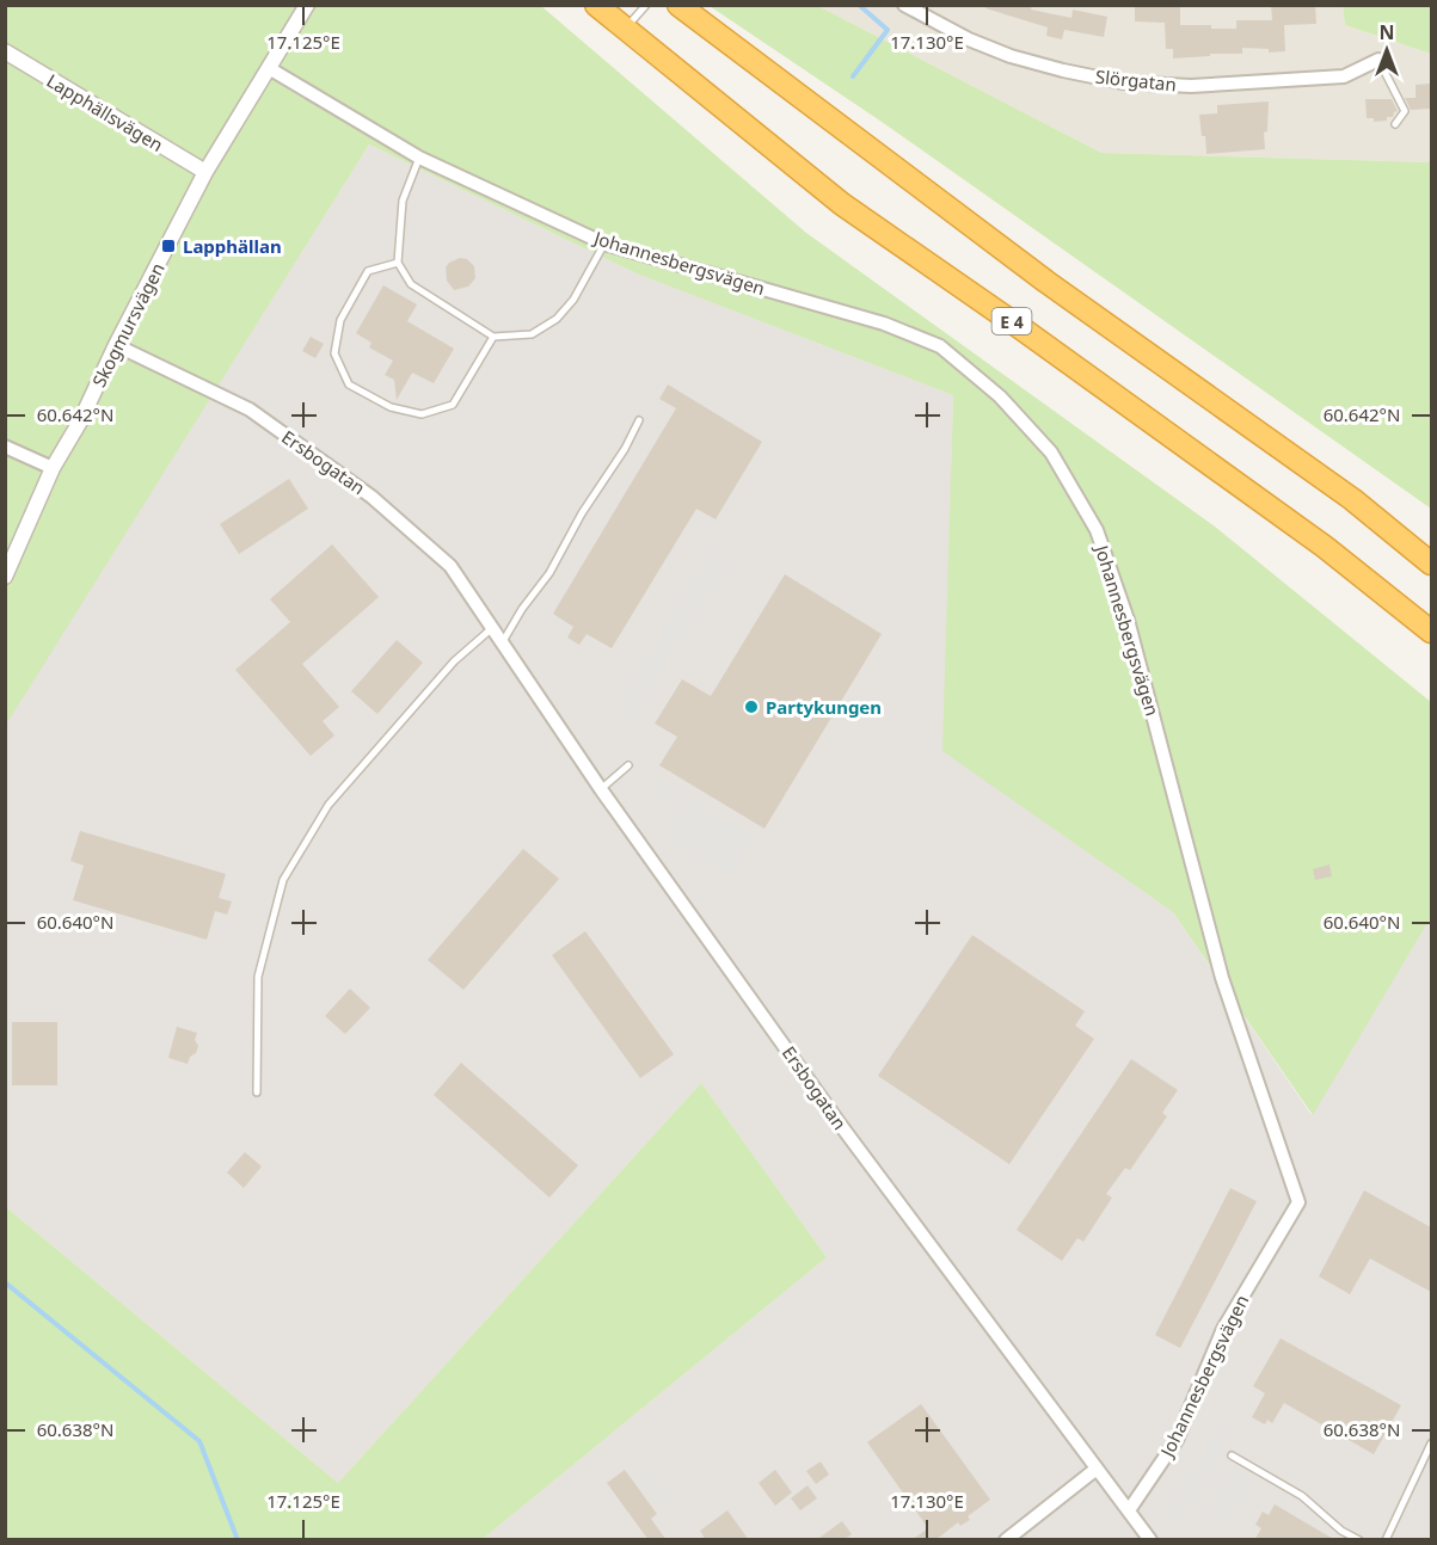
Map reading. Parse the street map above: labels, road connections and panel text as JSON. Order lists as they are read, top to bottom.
{
  "streets": {
    "highway": ["E 4"],
    "street": [
      "Slörgatan",
      "Lapphällsvägen",
      "Johannesbergsvägen",
      "Skogmursvägen",
      "Ersbogatan"
    ]
  },
  "crossings": [
    ["Lapphällsvägen", "Skogmursvägen"],
    ["Johannesbergsvägen", "Skogmursvägen"],
    ["Johannesbergsvägen", "Ersbogatan"],
    ["Skogmursvägen", "Ersbogatan"]
  ],
  "places": {
    "transit": ["Lapphällan"],
    "other": ["Partykungen"]
  },
  "north": "top",
  "coordinates": [
    "17.125°E",
    "17.130°E",
    "60.642°N",
    "60.640°N",
    "60.638°N"
  ]
}
